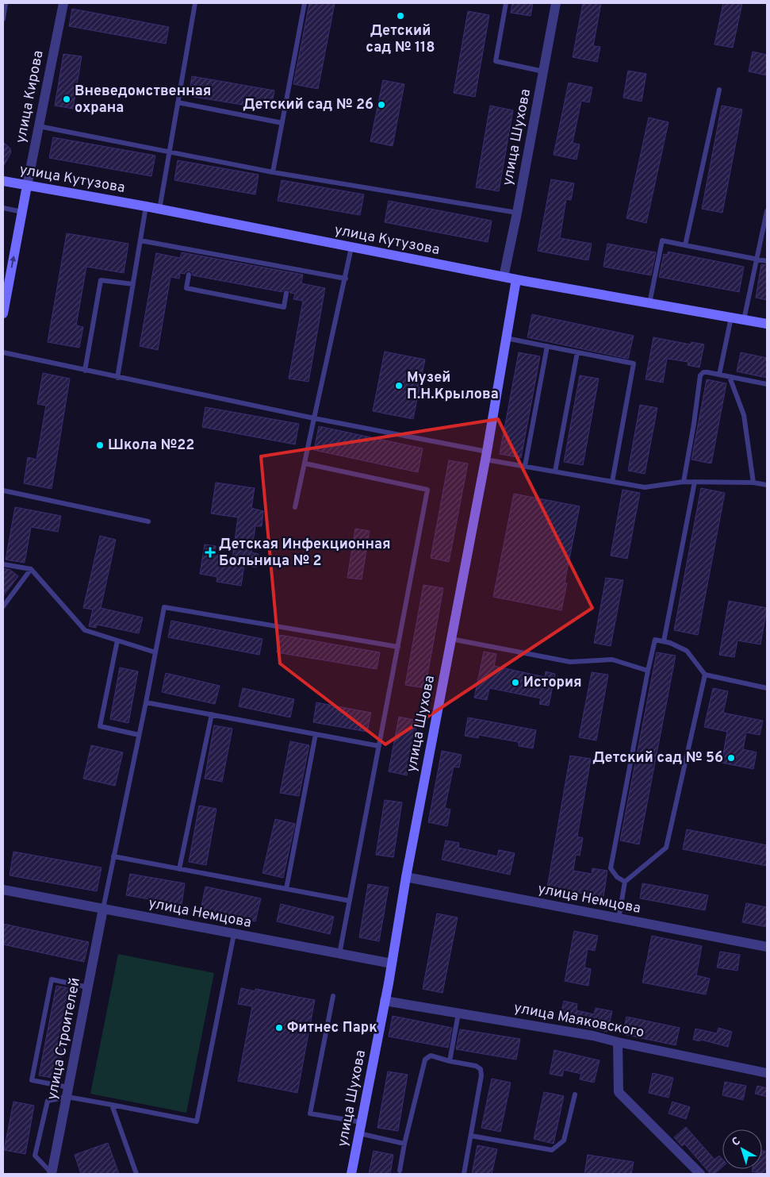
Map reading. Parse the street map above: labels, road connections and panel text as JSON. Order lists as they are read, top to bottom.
{
  "streets": {
    "main road": ["улица Кирова", "улица Шухова", "улица Кутузова"],
    "street": ["улица Немцова", "улица Маяковского", "улица Строителей"]
  },
  "crossings": [
    ["улица Кирова", "улица Кутузова"],
    ["улица Шухова", "улица Кутузова"],
    ["улица Шухова", "улица Немцова"],
    ["улица Шухова", "улица Маяковского"],
    ["улица Немцова", "улица Строителей"]
  ],
  "places": {
    "other": [
      "Детский сад № 118",
      "Вневедомственная охрана",
      "Детский сад № 26",
      "Музей П.Н.Крылова",
      "Школа №22",
      "История",
      "Детский сад № 56",
      "Фитнес Парк"
    ],
    "health": ["Детская Инфекционная Больница № 2"]
  },
  "north": "top left"
}
